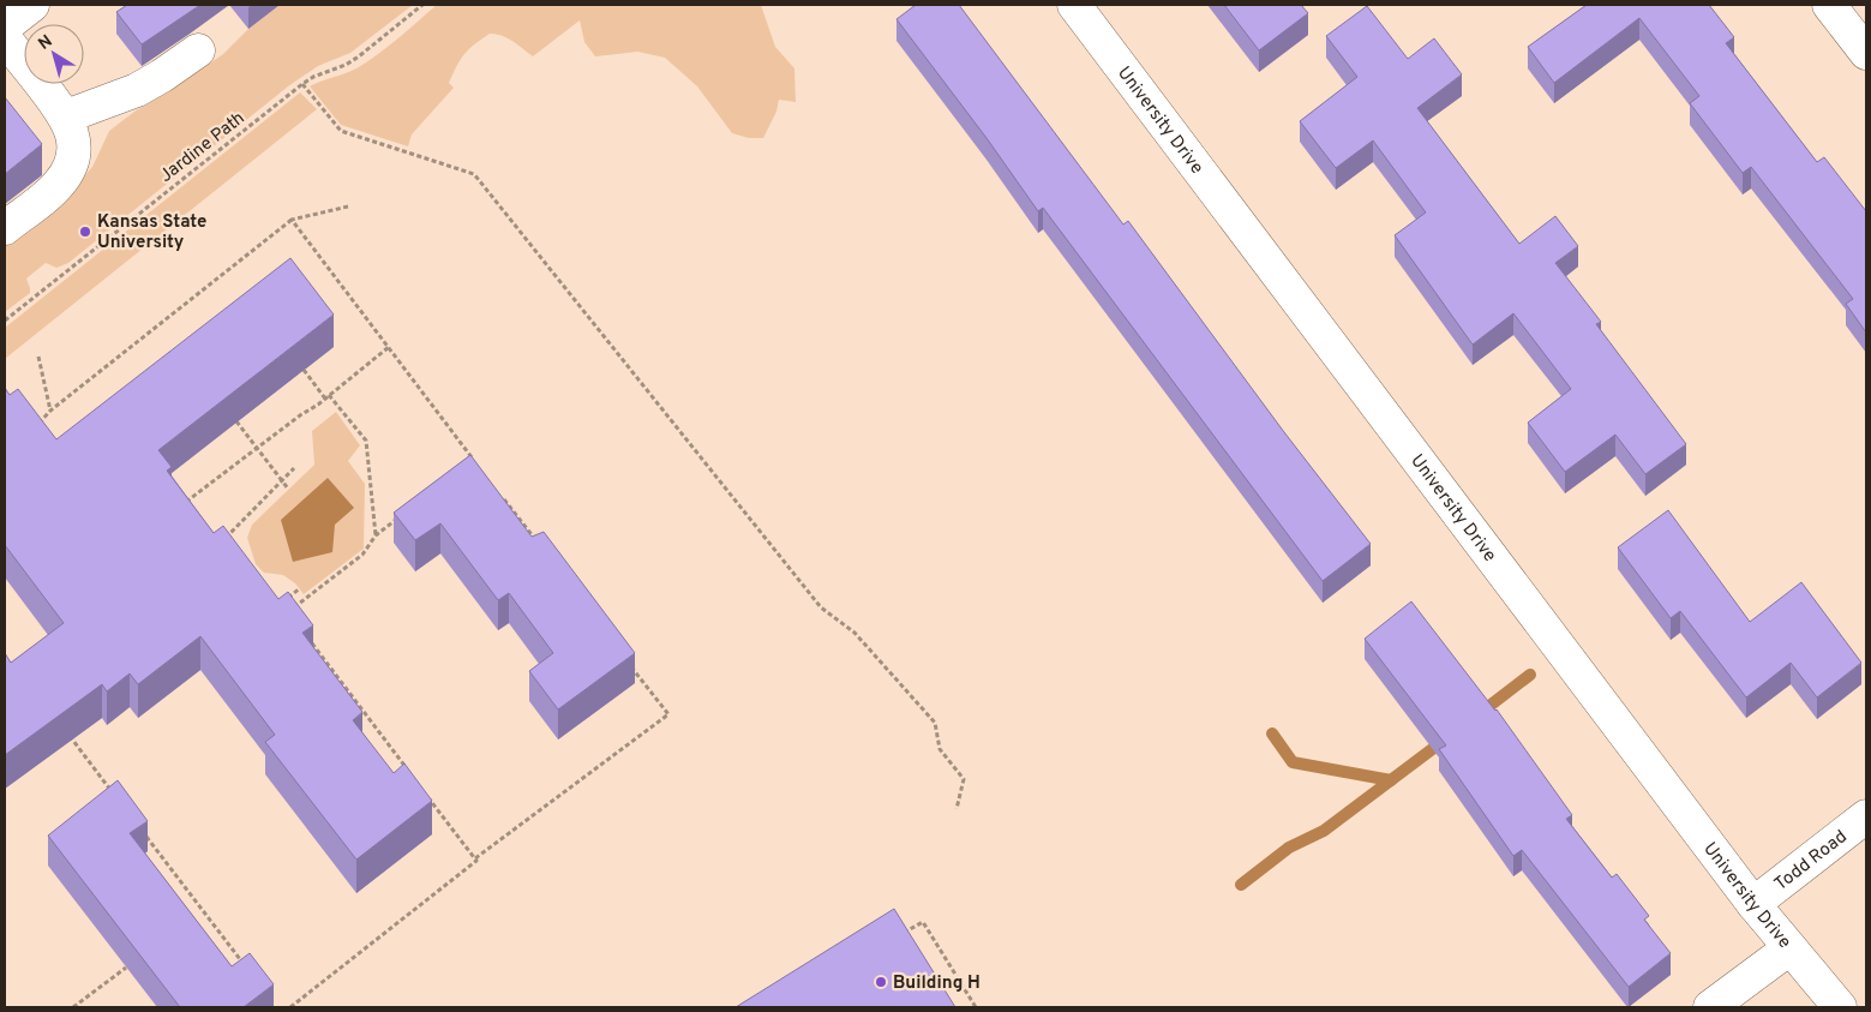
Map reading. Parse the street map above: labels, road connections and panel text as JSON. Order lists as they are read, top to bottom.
{
  "streets": {
    "street": ["University Drive", "Todd Road"],
    "path": ["Jardine Path"]
  },
  "crossings": [
    ["University Drive", "Todd Road"]
  ],
  "places": ["Kansas State University", "Building H"],
  "north": "top left"
}
